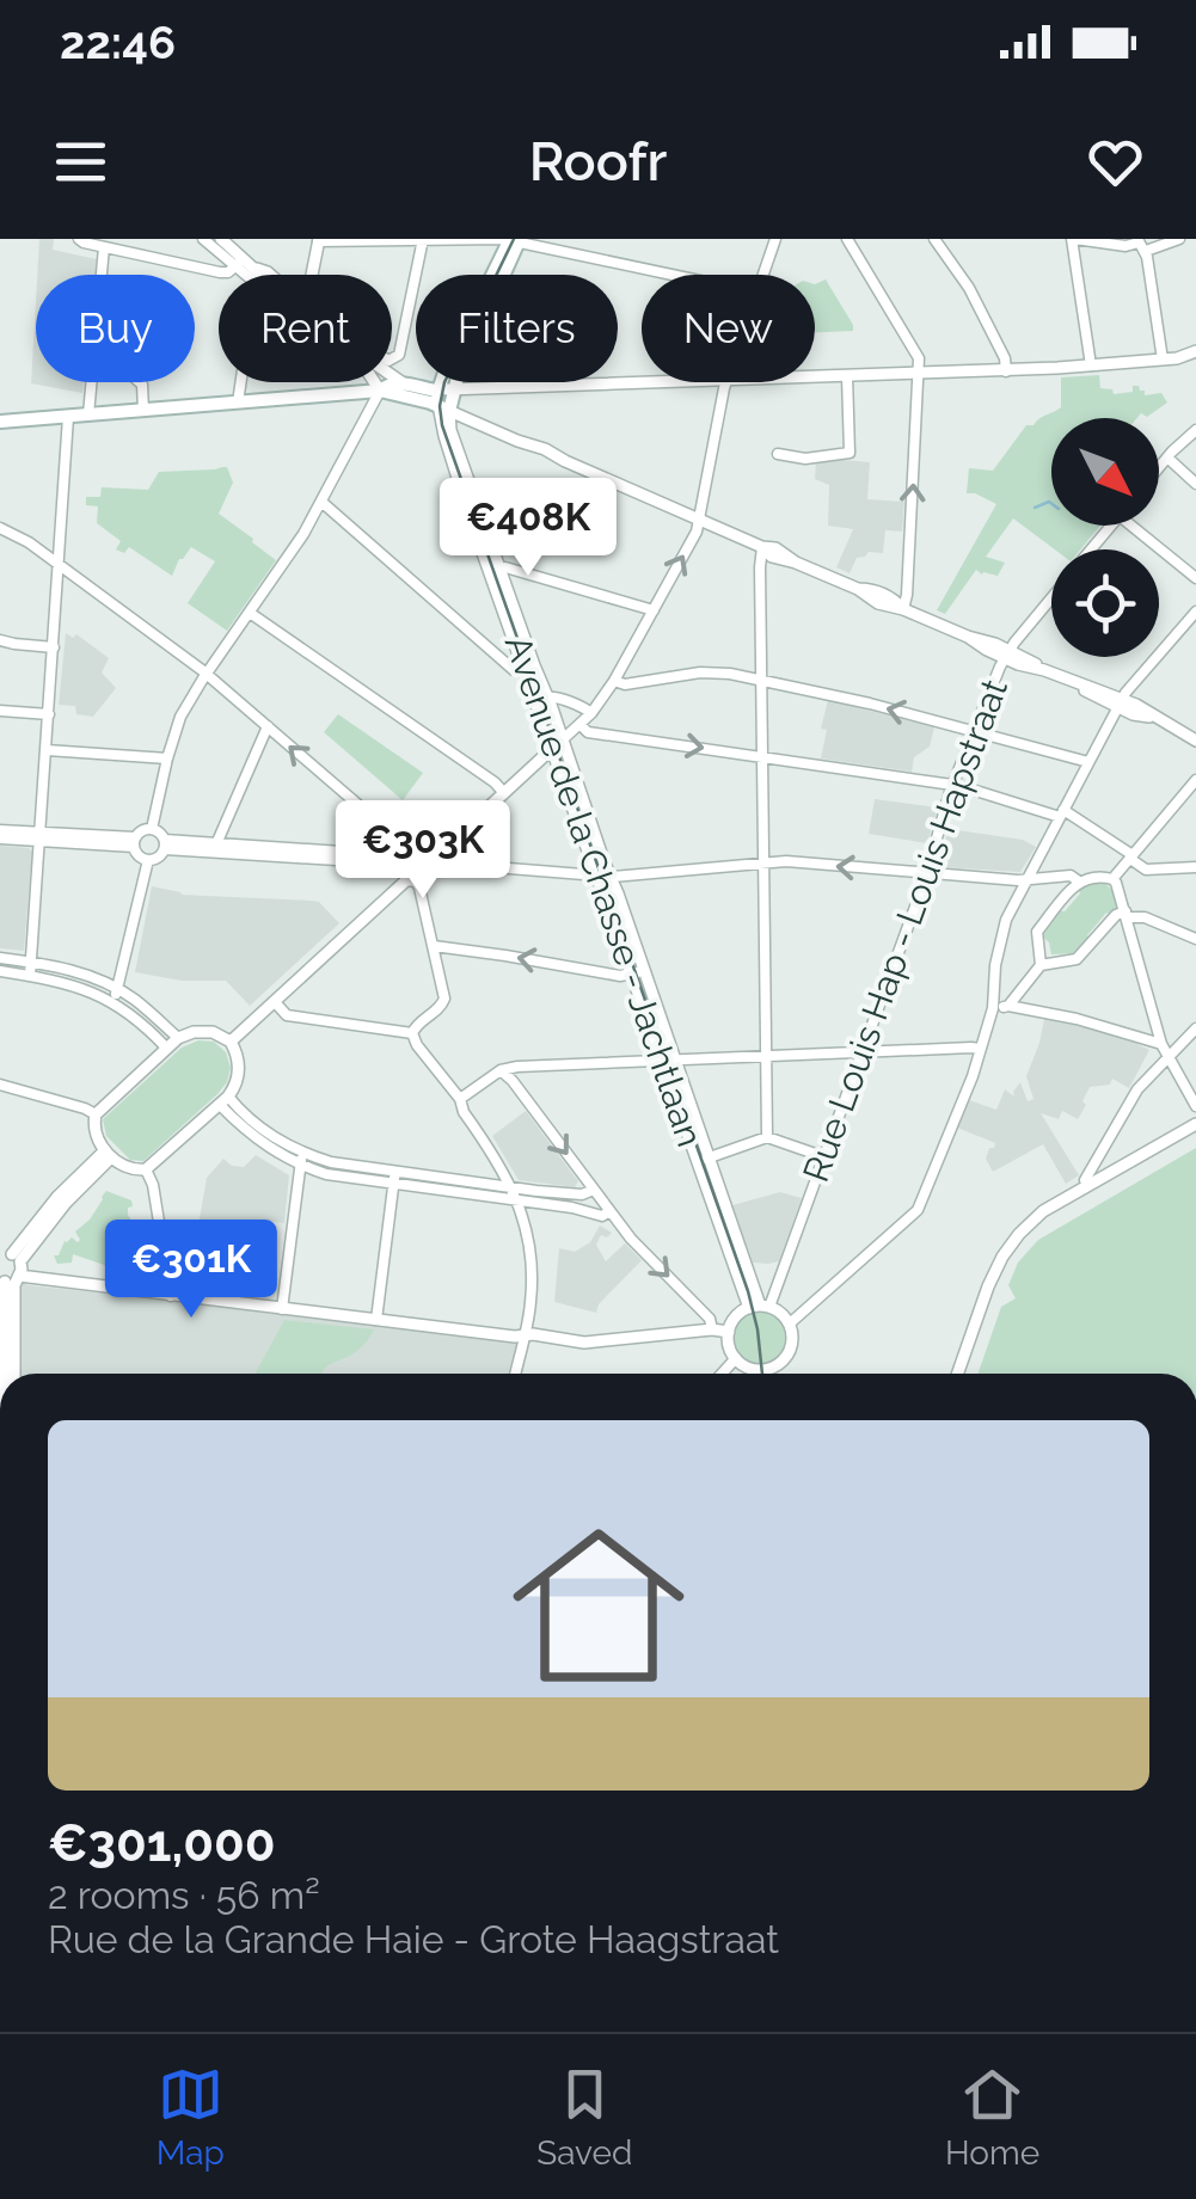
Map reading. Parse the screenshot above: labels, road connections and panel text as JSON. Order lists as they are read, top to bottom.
{
  "streets": {
    "street": ["Avenue de la Chasse - Jachtlaan", "Rue Louis Hap - Louis Hapstraat"]
  },
  "crossings": [
    ["Avenue de la Chasse - Jachtlaan", "Rue Louis Hap - Louis Hapstraat"]
  ],
  "north": "bottom right",
  "page": {
    "status": "22:46",
    "header": "Roofr",
    "chip": [
      "Buy",
      "Rent",
      "Filters",
      "New"
    ],
    "price": ["€408K", "€303K", "€301K"],
    "list": [
      {
        "name": "€301,000",
        "note": "2 rooms · 56 m² · Rue de la Grande Haie - Grote Haagstraat"
      }
    ],
    "tabs": ["Map", "Saved", "Home"]
  }
}
